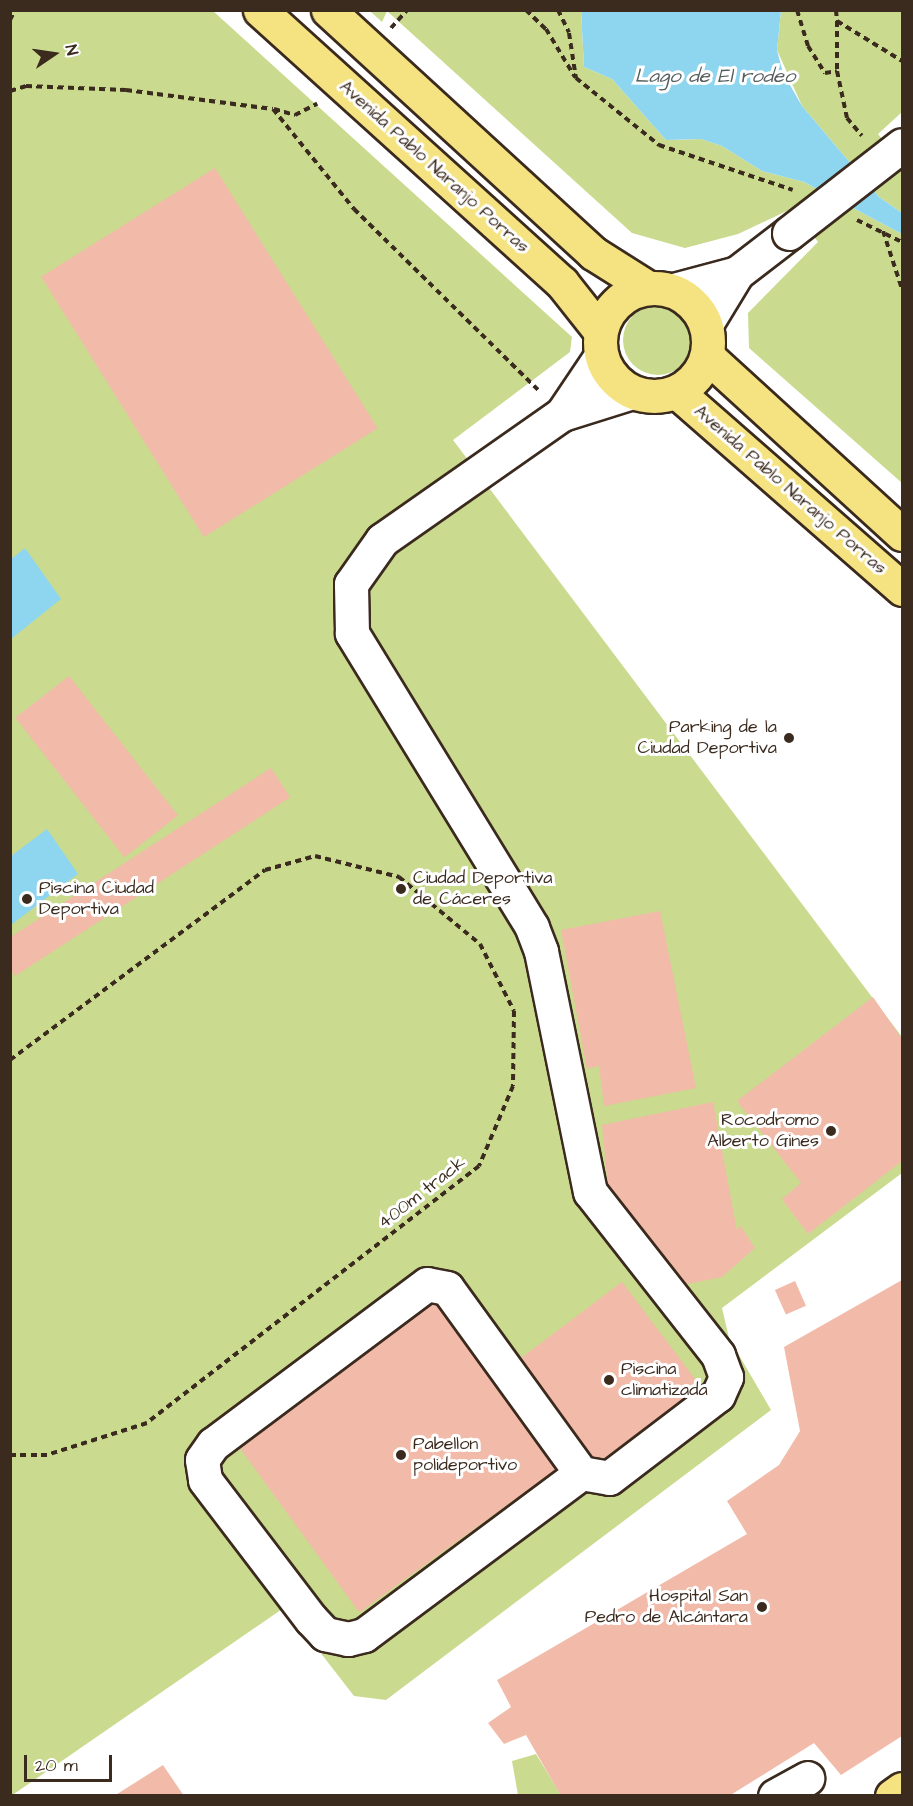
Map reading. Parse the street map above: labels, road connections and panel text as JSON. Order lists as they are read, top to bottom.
{
  "streets": {
    "main road": ["Avenida Pablo Naranjo Porras"],
    "path": ["400m track"]
  },
  "water": ["Lago de El rodeo"],
  "places": [
    "Parking de la Ciudad Deportiva",
    "Ciudad Deportiva de Cáceres",
    "Piscina Ciudad Deportiva",
    "Rocodromo Alberto Gines",
    "Piscina climatizada",
    "Pabellon polideportivo",
    "Hospital San Pedro de Alcántara"
  ],
  "scale_bar": "20 m",
  "north": "right"
}
